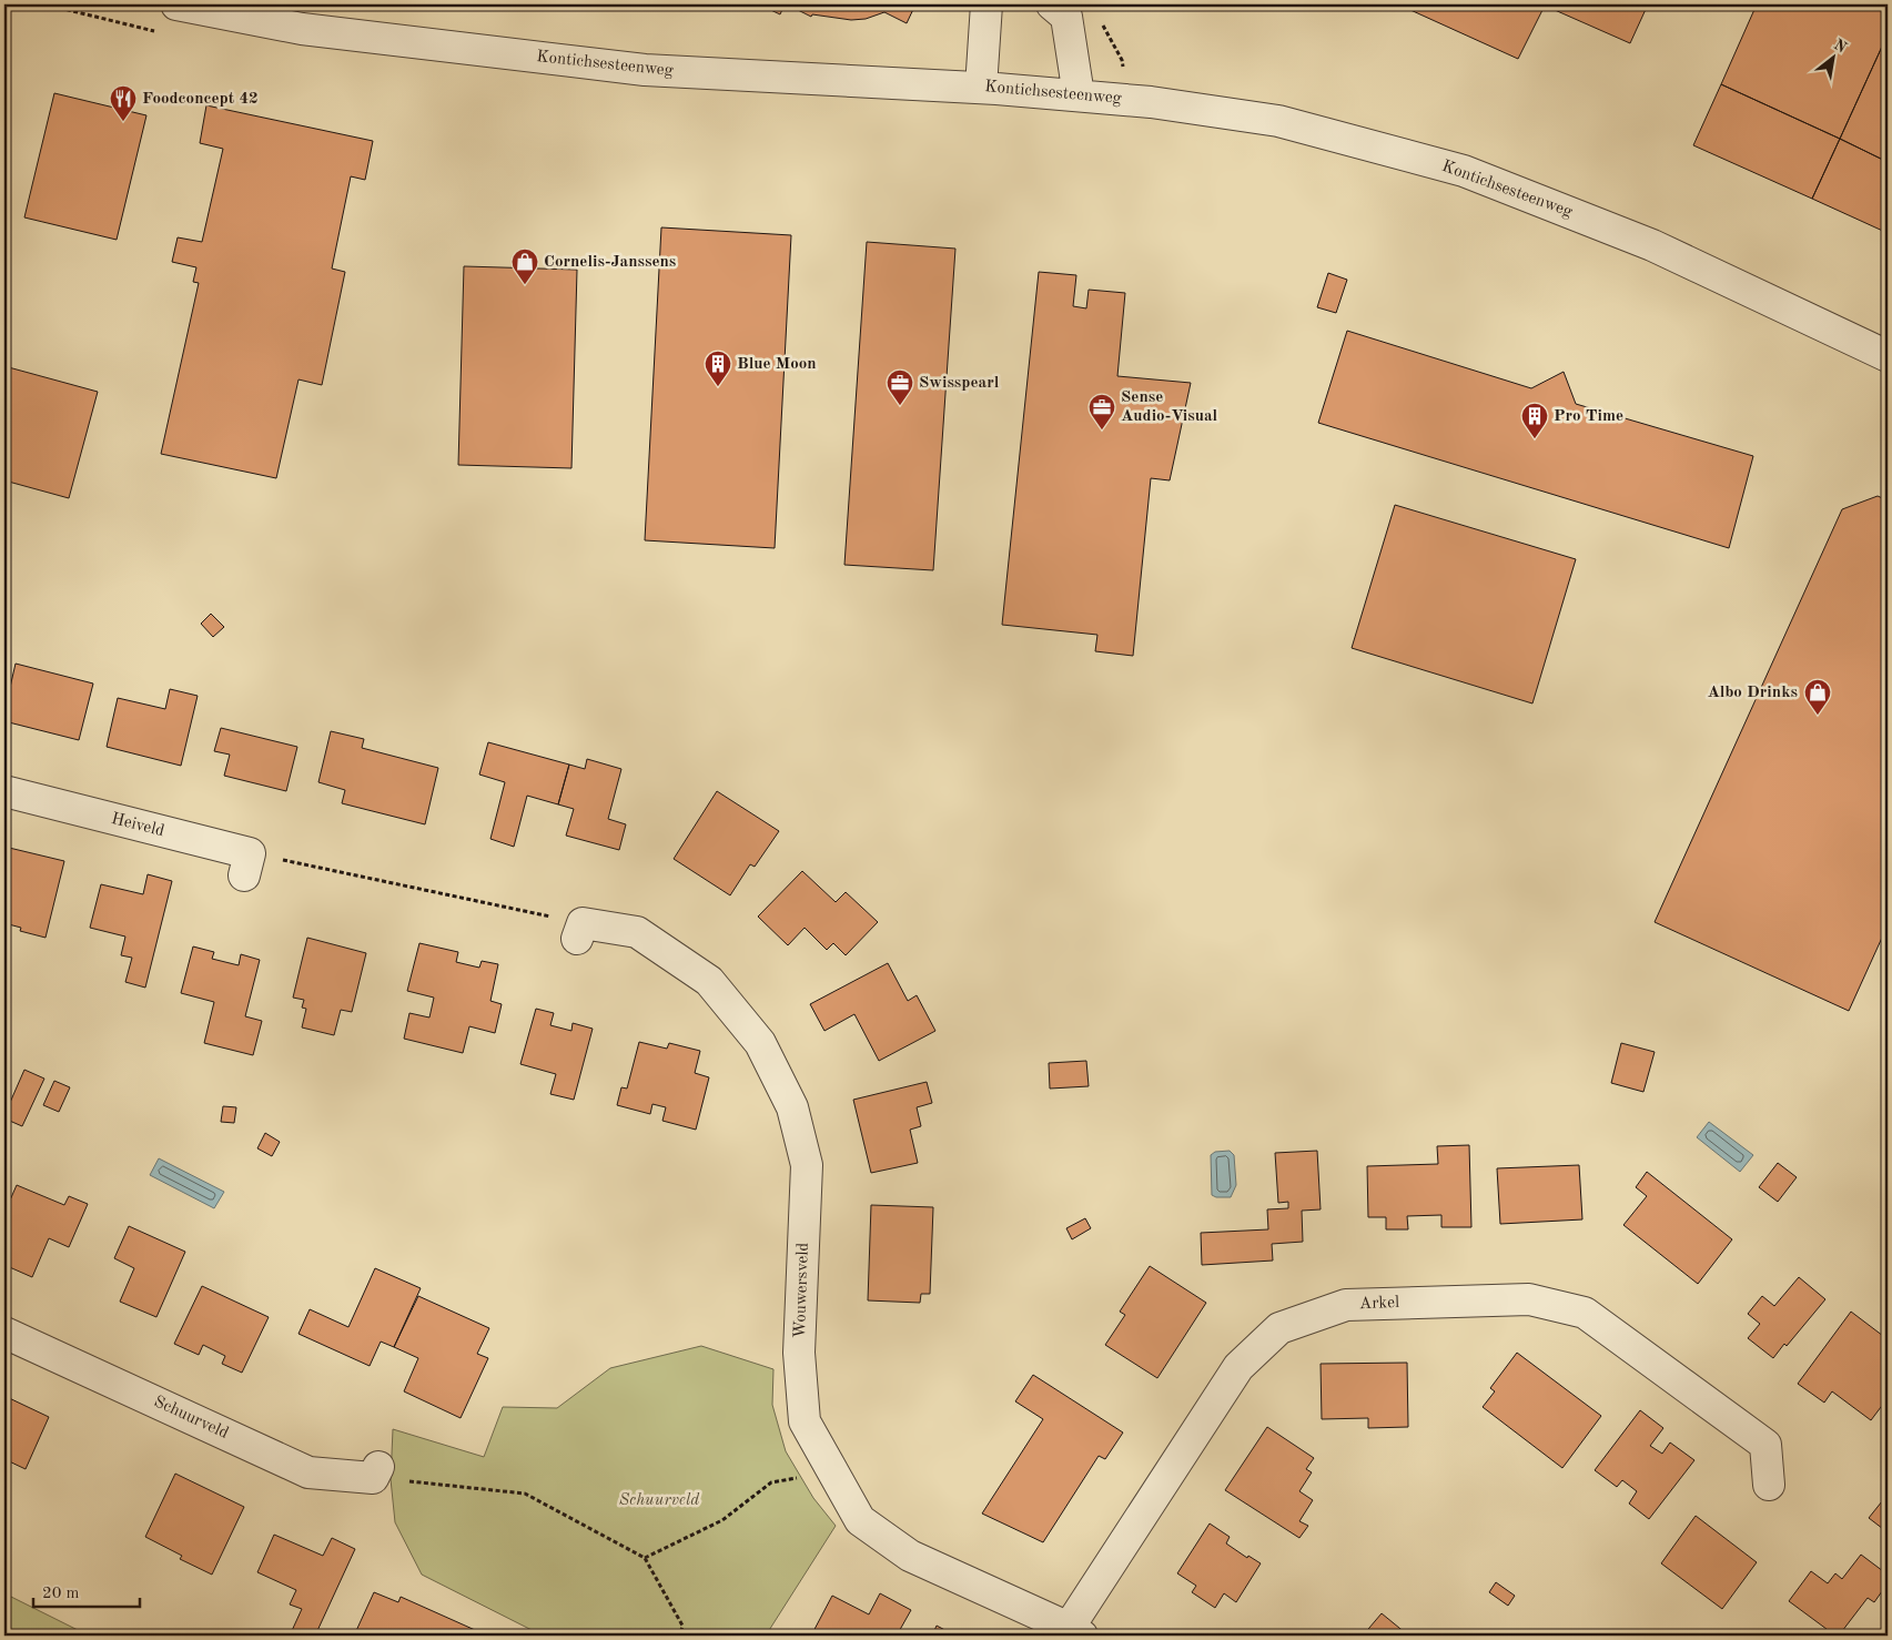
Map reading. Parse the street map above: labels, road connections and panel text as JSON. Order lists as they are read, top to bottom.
{
  "streets": {
    "street": [
      "Kontichsesteenweg",
      "Heiveld",
      "Wouwersveld",
      "Arkel",
      "Schuurveld"
    ]
  },
  "crossings": [
    ["Wouwersveld", "Arkel"]
  ],
  "parks": ["Schuurveld"],
  "places": {
    "restaurant": ["Foodconcept 42"],
    "shop": ["Cornelis-Janssens", "Albo Drinks"],
    "building": ["Blue Moon", "Pro Time"],
    "office": ["Swisspearl", "Sense Audio-Visual"]
  },
  "scale_bar": "20 m",
  "north": "top right"
}
